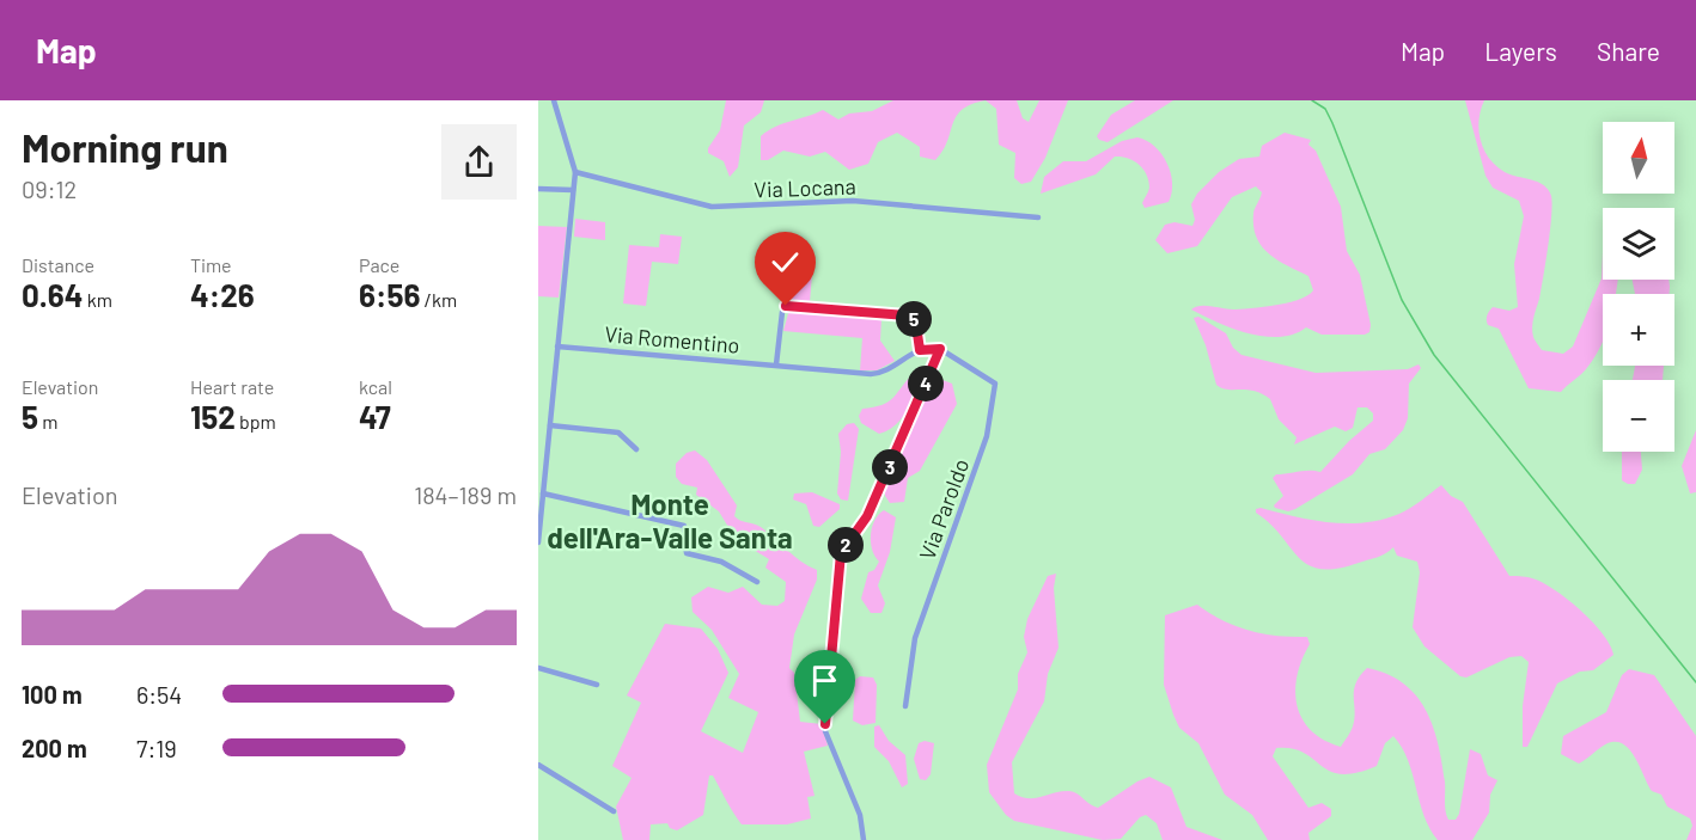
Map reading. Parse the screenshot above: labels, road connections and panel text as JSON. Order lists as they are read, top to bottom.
{
  "streets": {
    "street": ["Via Locana", "Via Romentino", "Via Paroldo"]
  },
  "crossings": [
    ["Via Romentino", "Via Paroldo"]
  ],
  "districts": ["Monte dell'Ara-Valle Santa"],
  "north": "top",
  "page": {
    "header": "Map",
    "nav": ["Map", "Layers", "Share"],
    "heading": ["Morning run", "09:12"],
    "map_buttons": ["+", "−"],
    "stats": [
      ["Distance", "0.64 km"],
      ["Time", "4:26"],
      ["Pace", "6:56 /km"],
      ["Elevation", "5 m"],
      ["Heart rate", "152 bpm"],
      ["kcal", "47"]
    ],
    "pins": [
      "5",
      "4",
      "3",
      "2"
    ],
    "chart": ["Elevation", "184–189 m"],
    "list": [
      {
        "name": "100 m",
        "note": "6:54"
      },
      {
        "name": "200 m",
        "note": "7:19"
      }
    ]
  }
}
